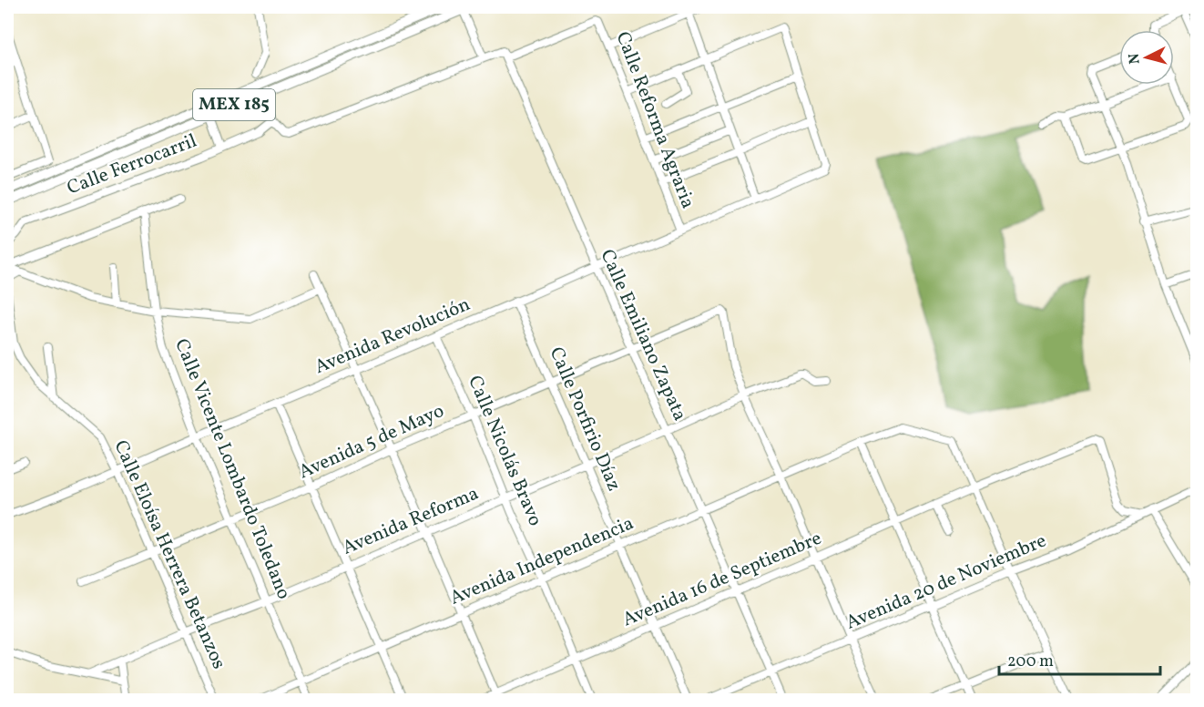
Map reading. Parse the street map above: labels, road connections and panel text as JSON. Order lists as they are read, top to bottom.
{
  "streets": {
    "main road": ["MEX 185"],
    "street": [
      "Calle Reforma Agraria",
      "Calle Ferrocarril",
      "Calle Emiliano Zapata",
      "Avenida Revolución",
      "Calle Porfirio Díaz",
      "Avenida 5 de Mayo",
      "Calle Nicolás Bravo",
      "Calle Vicente Lombardo Toledano",
      "Avenida Reforma",
      "Calle Eloísa Herrera Betanzos",
      "Avenida Independencia",
      "Avenida 16 de Septiembre",
      "Avenida 20 de Noviembre"
    ]
  },
  "crossings": [
    ["Calle Reforma Agraria", "Calle Emiliano Zapata"],
    ["Calle Reforma Agraria", "Avenida Revolución"],
    ["Calle Emiliano Zapata", "Avenida Revolución"],
    ["Calle Emiliano Zapata", "Avenida 5 de Mayo"],
    ["Calle Emiliano Zapata", "Avenida Reforma"],
    ["Calle Emiliano Zapata", "Avenida Independencia"],
    ["Calle Emiliano Zapata", "Avenida 16 de Septiembre"],
    ["Calle Emiliano Zapata", "Avenida 20 de Noviembre"],
    ["Avenida Revolución", "Calle Porfirio Díaz"],
    ["Avenida Revolución", "Calle Nicolás Bravo"],
    ["Avenida Revolución", "Calle Vicente Lombardo Toledano"],
    ["Avenida Revolución", "Calle Eloísa Herrera Betanzos"],
    ["Calle Porfirio Díaz", "Avenida 5 de Mayo"],
    ["Calle Porfirio Díaz", "Avenida Reforma"],
    ["Calle Porfirio Díaz", "Avenida Independencia"],
    ["Calle Porfirio Díaz", "Avenida 16 de Septiembre"],
    ["Avenida 5 de Mayo", "Calle Nicolás Bravo"],
    ["Avenida 5 de Mayo", "Calle Vicente Lombardo Toledano"],
    ["Avenida 5 de Mayo", "Avenida Reforma"],
    ["Avenida 5 de Mayo", "Calle Eloísa Herrera Betanzos"],
    ["Calle Nicolás Bravo", "Avenida Reforma"],
    ["Calle Nicolás Bravo", "Avenida Independencia"],
    ["Calle Nicolás Bravo", "Avenida 16 de Septiembre"],
    ["Calle Vicente Lombardo Toledano", "Avenida Reforma"],
    ["Calle Vicente Lombardo Toledano", "Avenida Independencia"],
    ["Avenida Reforma", "Calle Eloísa Herrera Betanzos"],
    ["Avenida Independencia", "Avenida 16 de Septiembre"],
    ["Avenida 16 de Septiembre", "Avenida 20 de Noviembre"]
  ],
  "scale_bar": "200 m",
  "north": "left"
}
